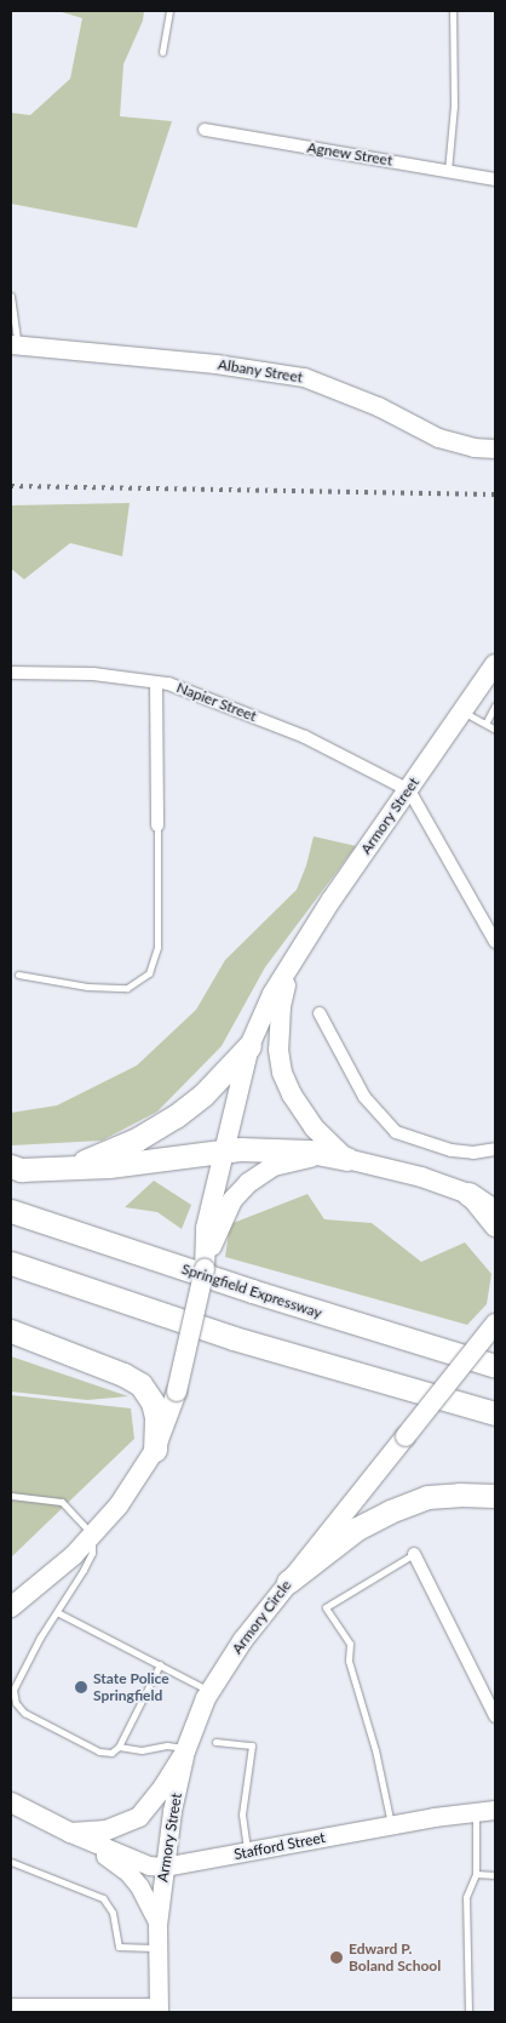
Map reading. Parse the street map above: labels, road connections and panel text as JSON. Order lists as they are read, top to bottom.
{
  "streets": {
    "highway": ["Springfield Expressway"],
    "main road": [
      "Albany Street",
      "Armory Street",
      "Armory Circle",
      "Stafford Street"
    ],
    "street": ["Agnew Street", "Napier Street"]
  },
  "crossings": [
    ["Napier Street", "Armory Street"],
    ["Armory Street", "Armory Circle"],
    ["Armory Street", "Stafford Street"],
    ["Armory Circle", "Stafford Street"]
  ],
  "places": ["State Police Springfield", "Edward P. Boland School"]
}
